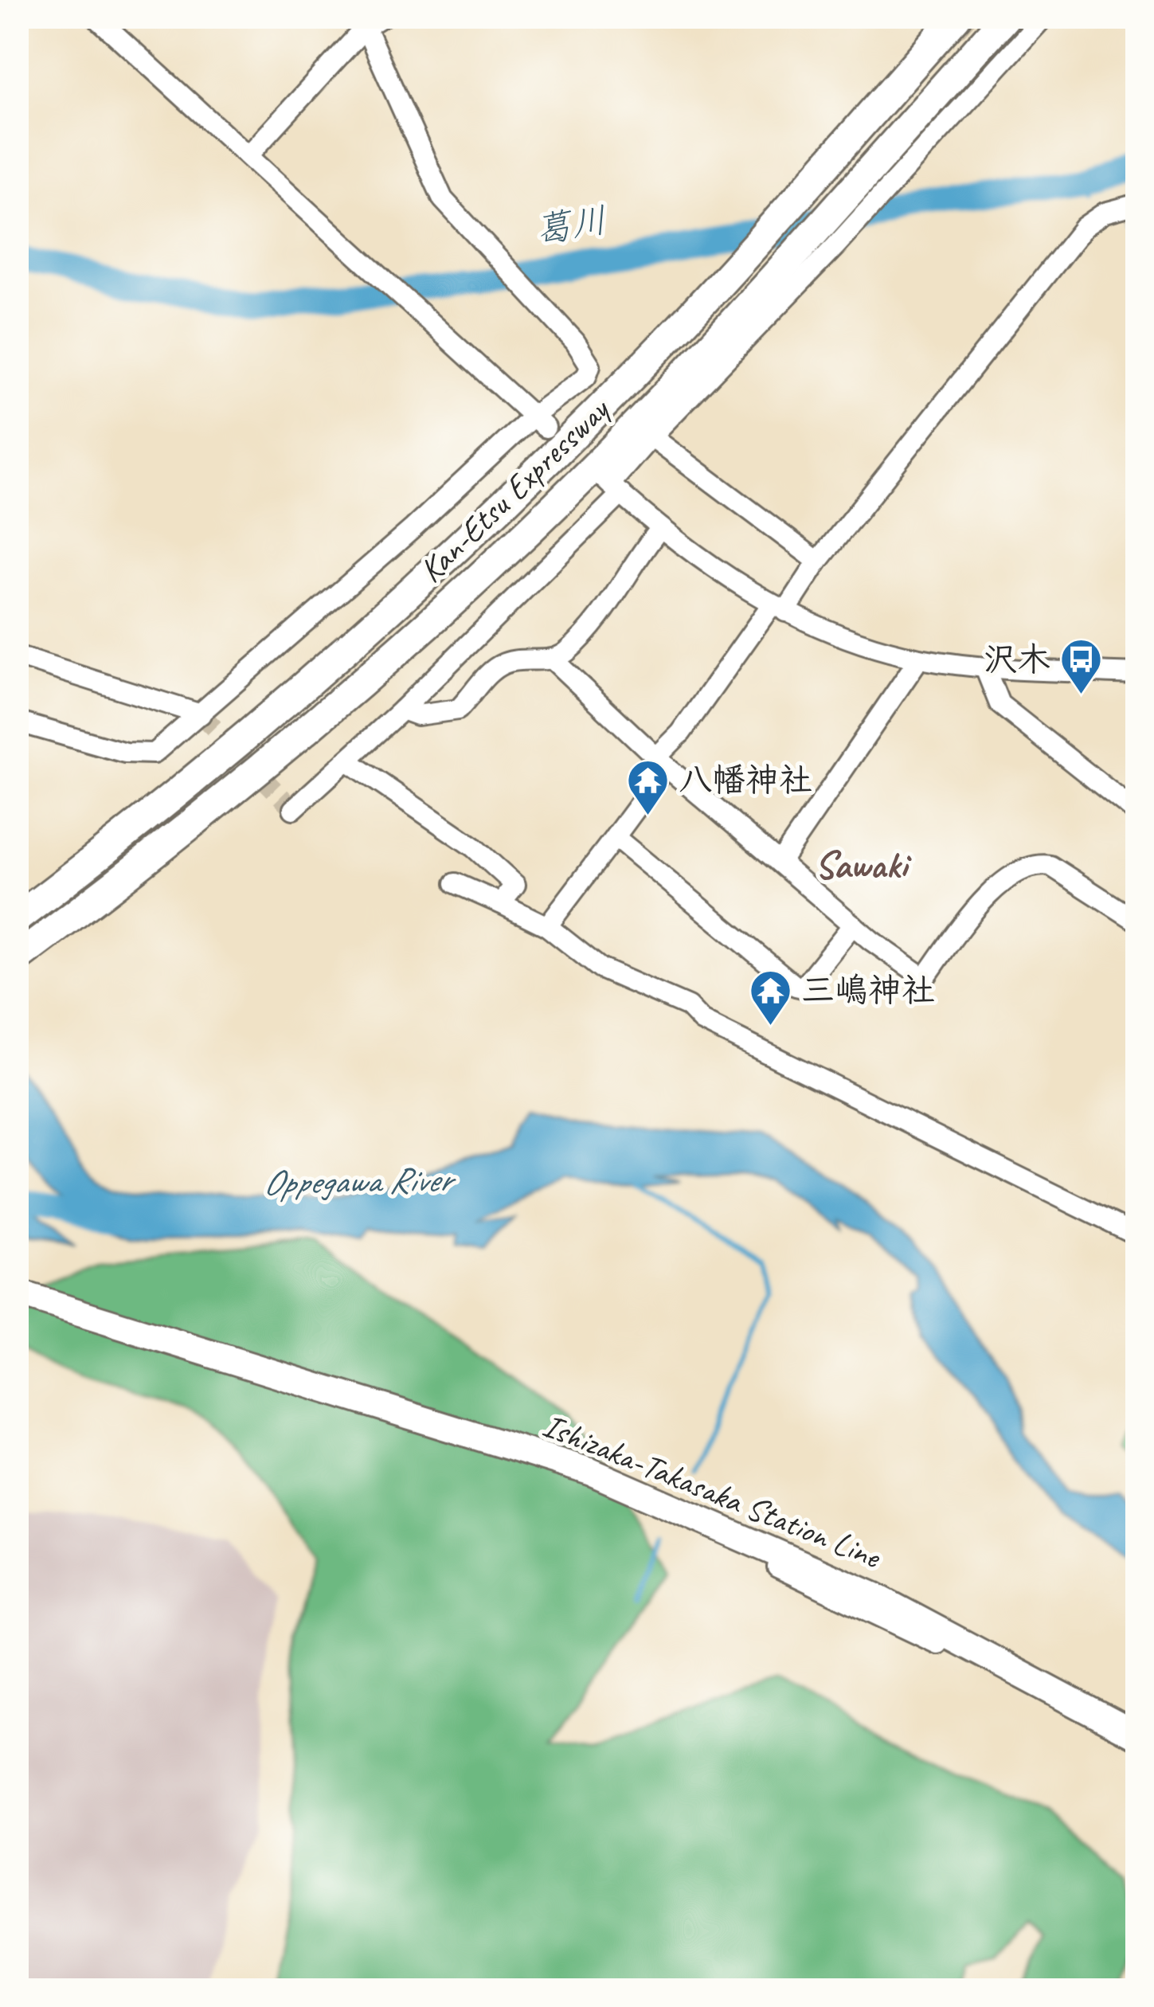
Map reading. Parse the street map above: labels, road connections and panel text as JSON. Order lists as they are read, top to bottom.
{
  "streets": {
    "highway": ["Kan-Etsu Expressway"],
    "main road": ["Ishizaka-Takasaka Station Line"]
  },
  "districts": ["Sawaki"],
  "water": ["葛川", "Oppegawa River"],
  "places": {
    "bus stop": ["沢木"],
    "temple": ["八幡神社", "三嶋神社"]
  }
}
